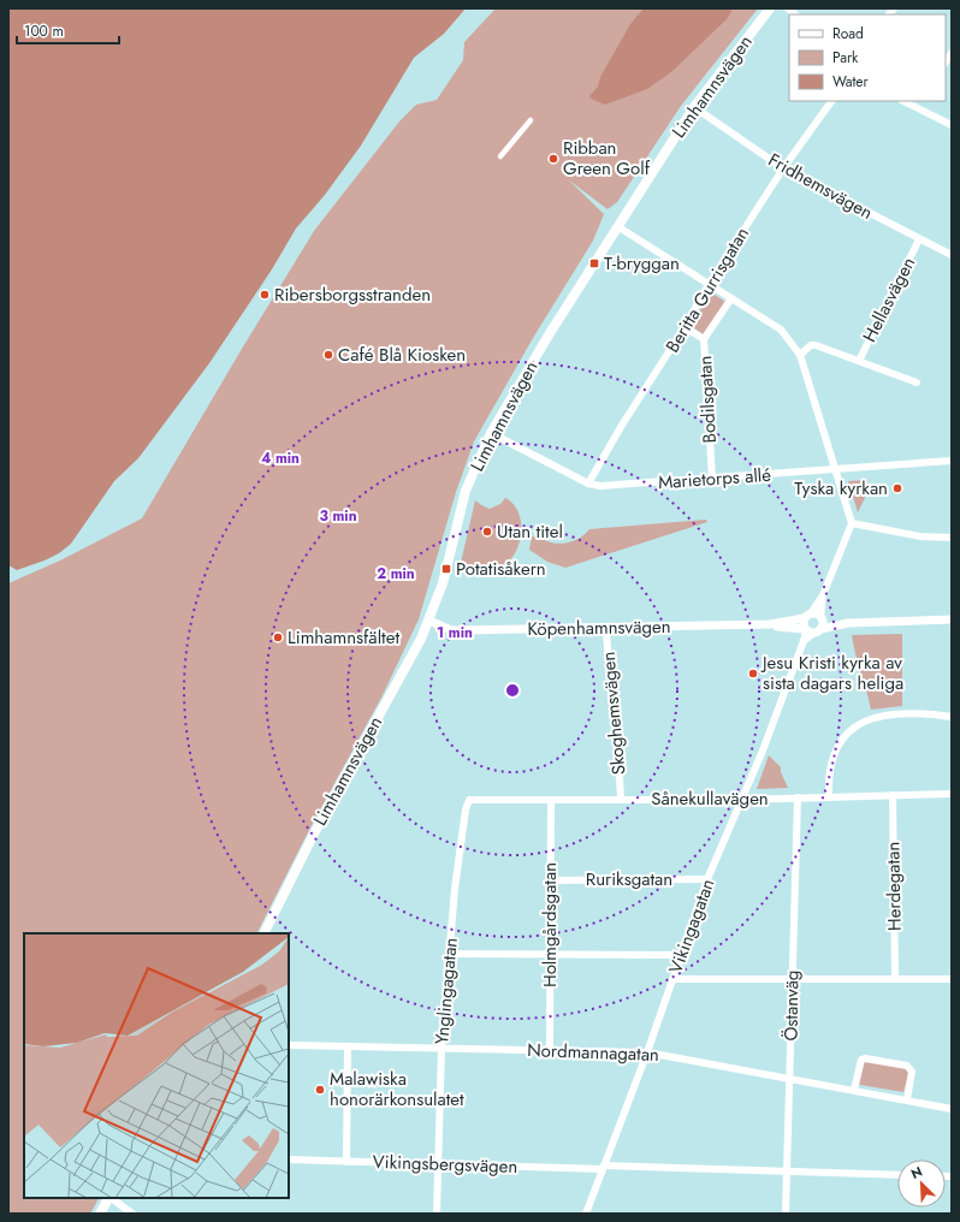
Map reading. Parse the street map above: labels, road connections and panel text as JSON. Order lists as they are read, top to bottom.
{
  "streets": {
    "main road": ["Limhamnsvägen"],
    "street": [
      "Fridhemsvägen",
      "Beritta Gurrisgatan",
      "Hellasvägen",
      "Bodilsgatan",
      "Marietorps allé",
      "Köpenhamnsvägen",
      "Skoghemsvägen",
      "Sånekullavägen",
      "Ruriksgatan",
      "Herdegatan",
      "Holmgårdsgatan",
      "Vikingagatan",
      "Ynglingagatan",
      "Östanväg",
      "Nordmannagatan",
      "Vikingsbergsvägen"
    ]
  },
  "crossings": [
    ["Limhamnsvägen", "Fridhemsvägen"],
    ["Limhamnsvägen", "Marietorps allé"],
    ["Limhamnsvägen", "Köpenhamnsvägen"],
    ["Fridhemsvägen", "Beritta Gurrisgatan"],
    ["Fridhemsvägen", "Hellasvägen"],
    ["Beritta Gurrisgatan", "Marietorps allé"],
    ["Bodilsgatan", "Marietorps allé"],
    ["Köpenhamnsvägen", "Skoghemsvägen"],
    ["Köpenhamnsvägen", "Vikingagatan"],
    ["Skoghemsvägen", "Sånekullavägen"],
    ["Sånekullavägen", "Herdegatan"],
    ["Sånekullavägen", "Holmgårdsgatan"],
    ["Sånekullavägen", "Vikingagatan"],
    ["Sånekullavägen", "Ynglingagatan"],
    ["Sånekullavägen", "Östanväg"],
    ["Ruriksgatan", "Holmgårdsgatan"],
    ["Ruriksgatan", "Vikingagatan"],
    ["Holmgårdsgatan", "Nordmannagatan"],
    ["Vikingagatan", "Nordmannagatan"],
    ["Vikingagatan", "Vikingsbergsvägen"],
    ["Ynglingagatan", "Nordmannagatan"],
    ["Ynglingagatan", "Vikingsbergsvägen"],
    ["Östanväg", "Nordmannagatan"],
    ["Östanväg", "Vikingsbergsvägen"]
  ],
  "places": {
    "other": [
      "Ribban Green Golf",
      "Ribersborgsstranden",
      "Café Blå Kiosken",
      "Tyska kyrkan",
      "Utan titel",
      "Limhamnsfältet",
      "Jesu Kristi kyrka av sista dagars heliga",
      "Malawiska honorärkonsulatet"
    ],
    "transit": ["T-bryggan", "Potatisåkern"]
  },
  "legend": ["Road", "Park", "Water"],
  "scale_bar": "100 m",
  "north": "top left",
  "rings": [
    "4 min",
    "3 min",
    "2 min",
    "1 min"
  ]
}
